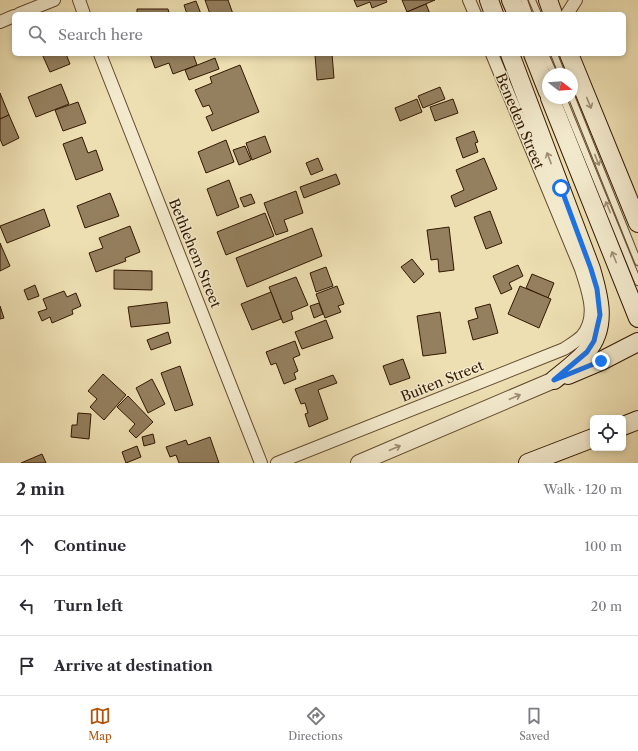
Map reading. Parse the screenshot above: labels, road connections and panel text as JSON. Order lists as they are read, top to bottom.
{
  "streets": {
    "street": ["Beneden Street", "Bethlehem Street", "Buiten Street"]
  },
  "crossings": [
    ["Beneden Street", "Buiten Street"]
  ],
  "north": "right",
  "page": {
    "search": "Search here",
    "heading": ["2 min", "Walk · 120 m"],
    "list": [
      ["Continue", "100 m"],
      ["Turn left", "20 m"],
      "Arrive at destination"
    ],
    "nav": ["Map", "Directions", "Saved"]
  }
}
